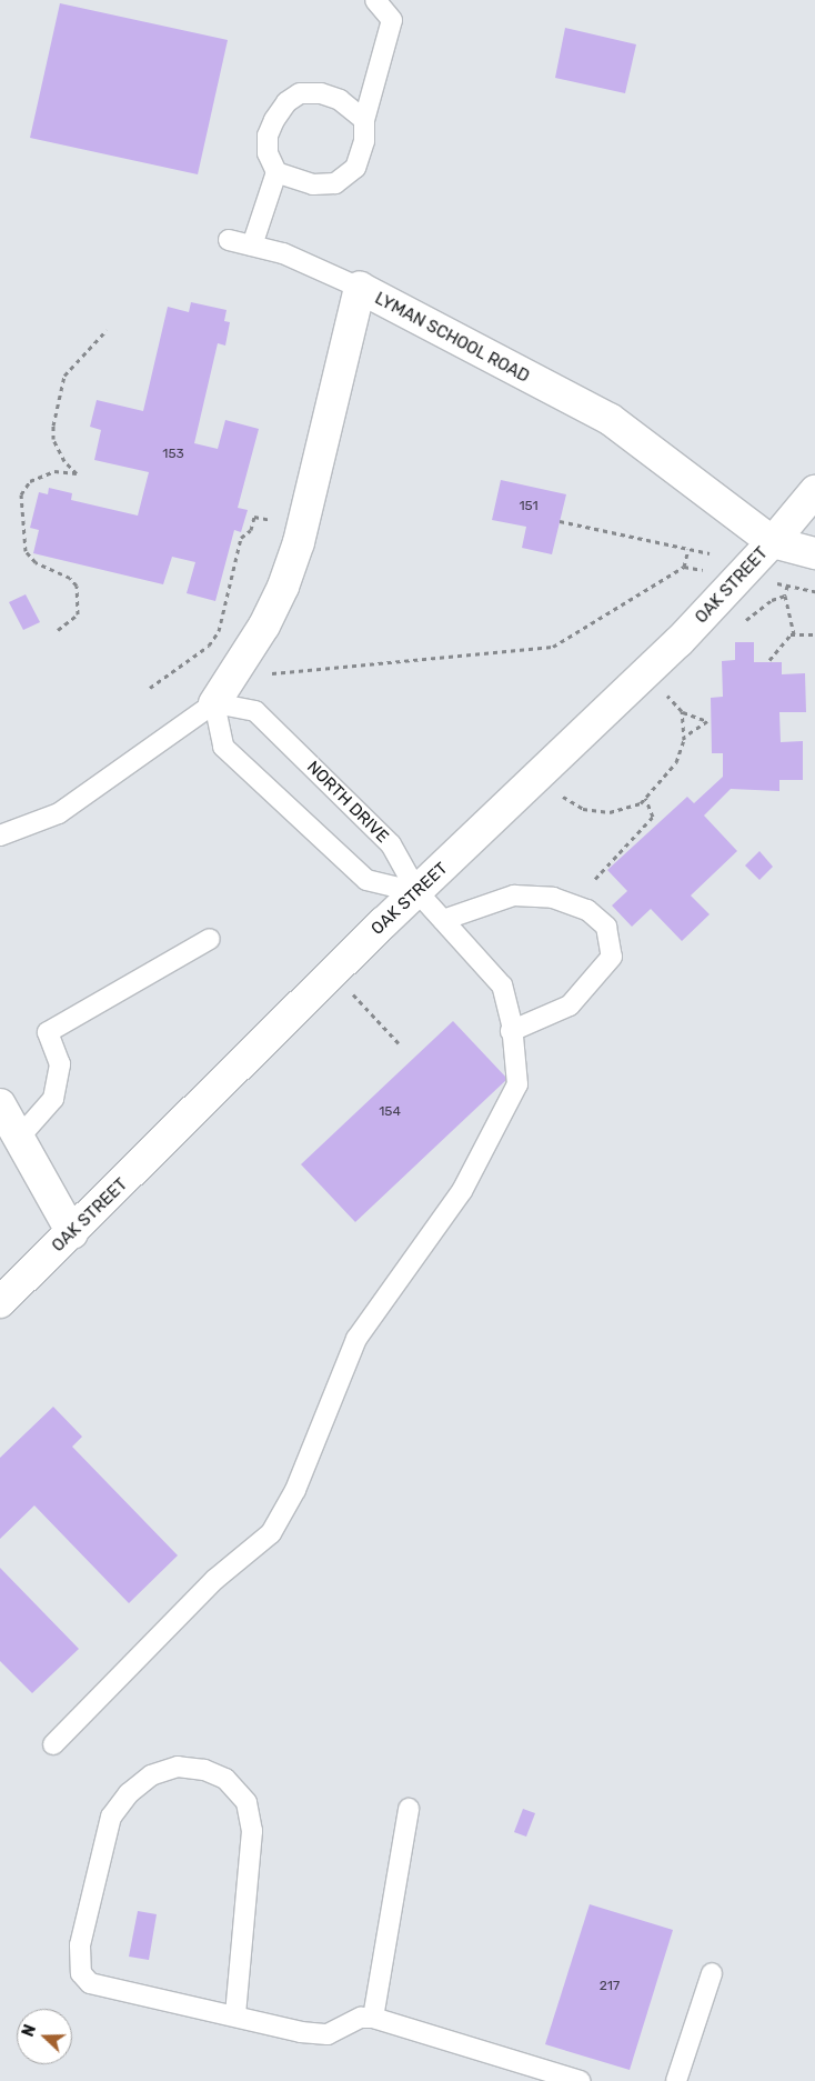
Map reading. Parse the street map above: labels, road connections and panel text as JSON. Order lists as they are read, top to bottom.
{
  "streets": {
    "street": ["LYMAN SCHOOL ROAD", "OAK STREET"],
    "lane": ["NORTH DRIVE"]
  },
  "crossings": [
    ["LYMAN SCHOOL ROAD", "OAK STREET"],
    ["LYMAN SCHOOL ROAD", "NORTH DRIVE"],
    ["OAK STREET", "NORTH DRIVE"]
  ],
  "house_numbers": [
    "153",
    "151",
    "154",
    "217"
  ],
  "north": "left"
}
